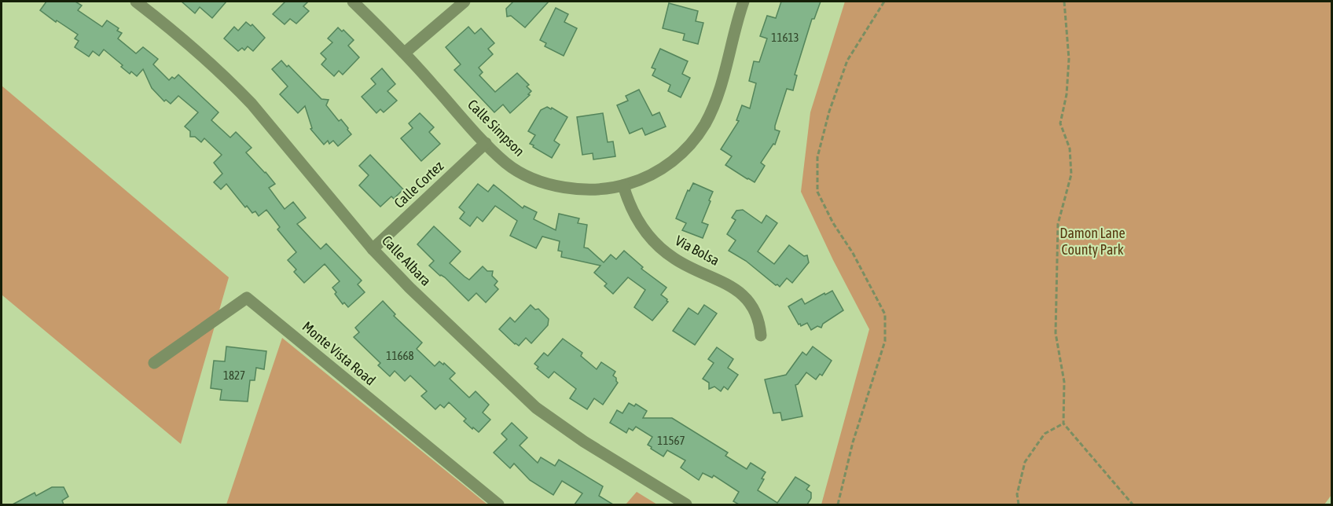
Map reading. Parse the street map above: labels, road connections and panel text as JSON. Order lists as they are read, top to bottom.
{
  "streets": {
    "street": [
      "Calle Simpson",
      "Calle Cortez",
      "Via Bolsa",
      "Calle Albara",
      "Monte Vista Road"
    ]
  },
  "crossings": [
    ["Calle Simpson", "Calle Cortez"],
    ["Calle Simpson", "Via Bolsa"],
    ["Calle Cortez", "Calle Albara"]
  ],
  "parks": ["Damon Lane County Park"],
  "house_numbers": [
    "11613",
    "11668",
    "1827",
    "11567"
  ]
}
